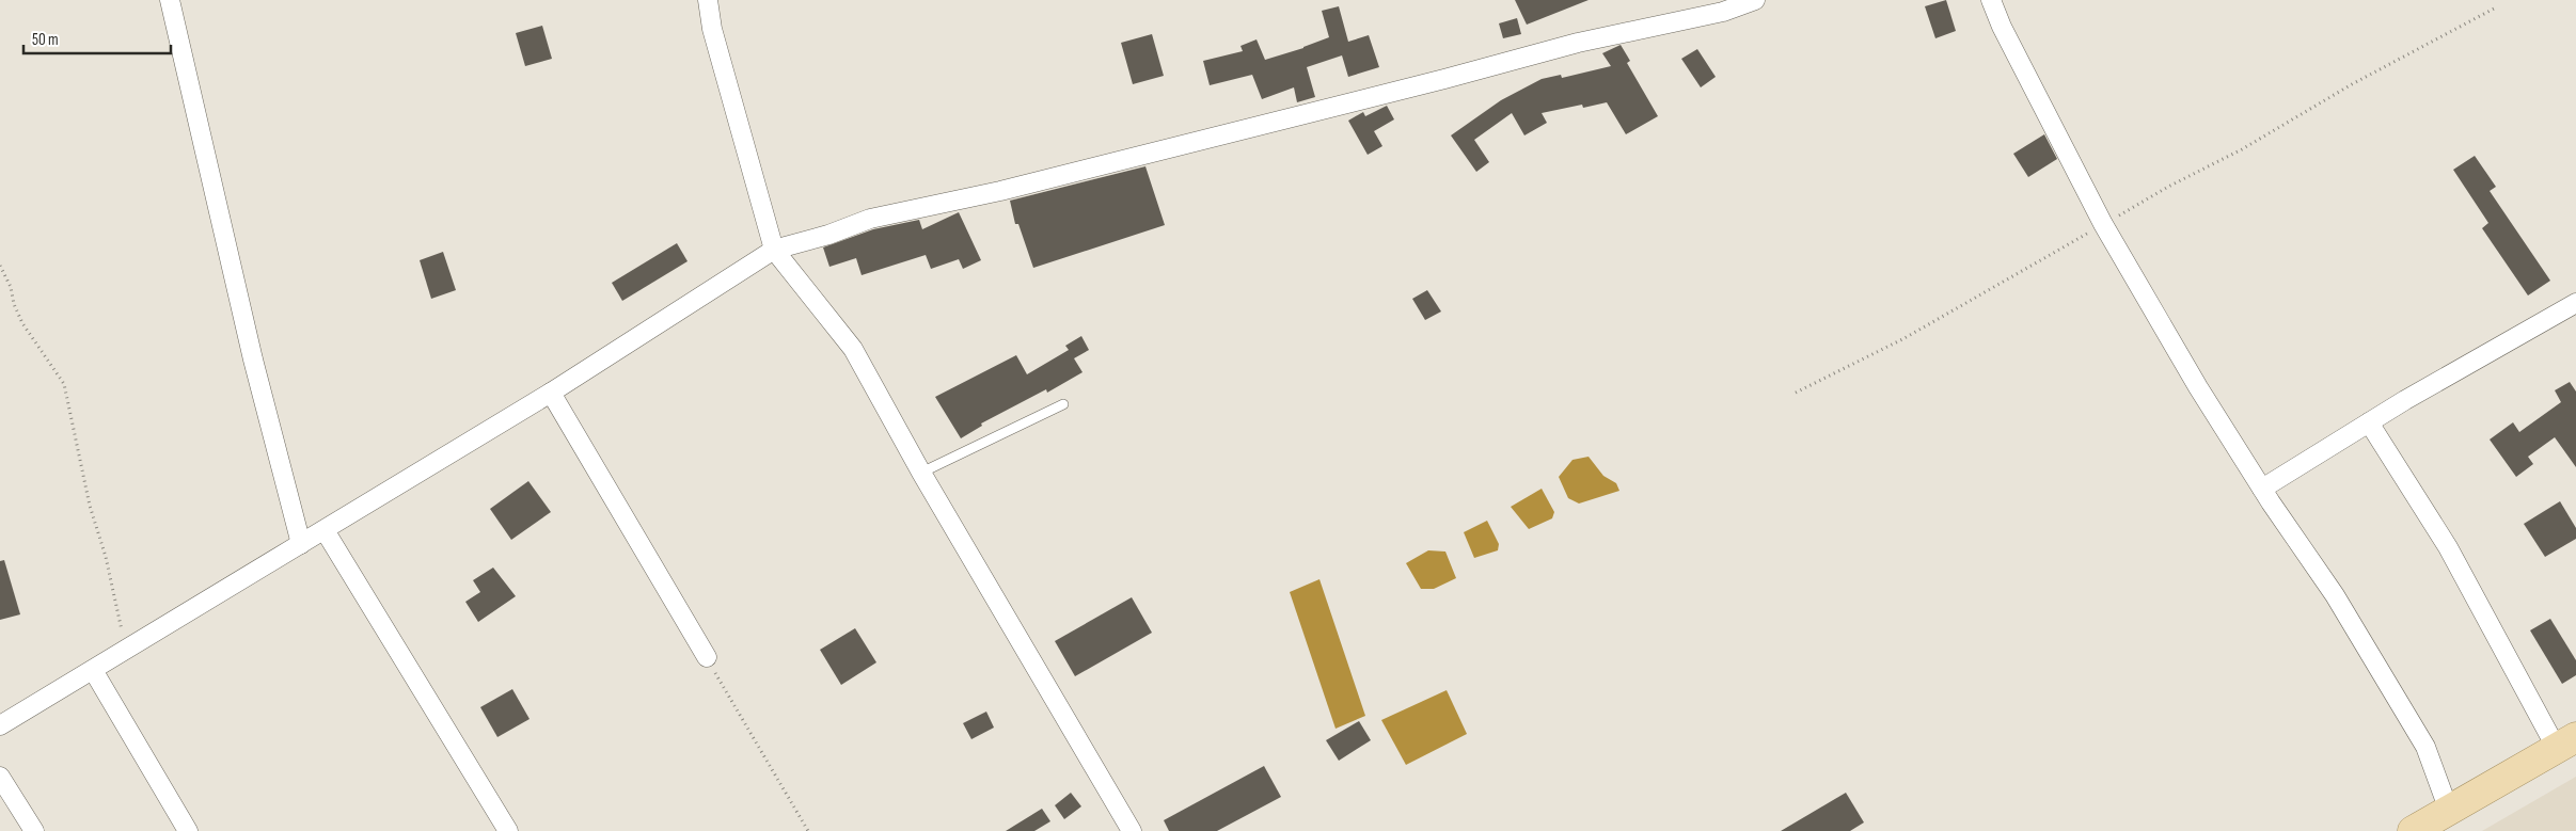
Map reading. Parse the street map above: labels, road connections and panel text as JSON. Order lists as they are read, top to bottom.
{
  "scale_bar": "50 m"
}
